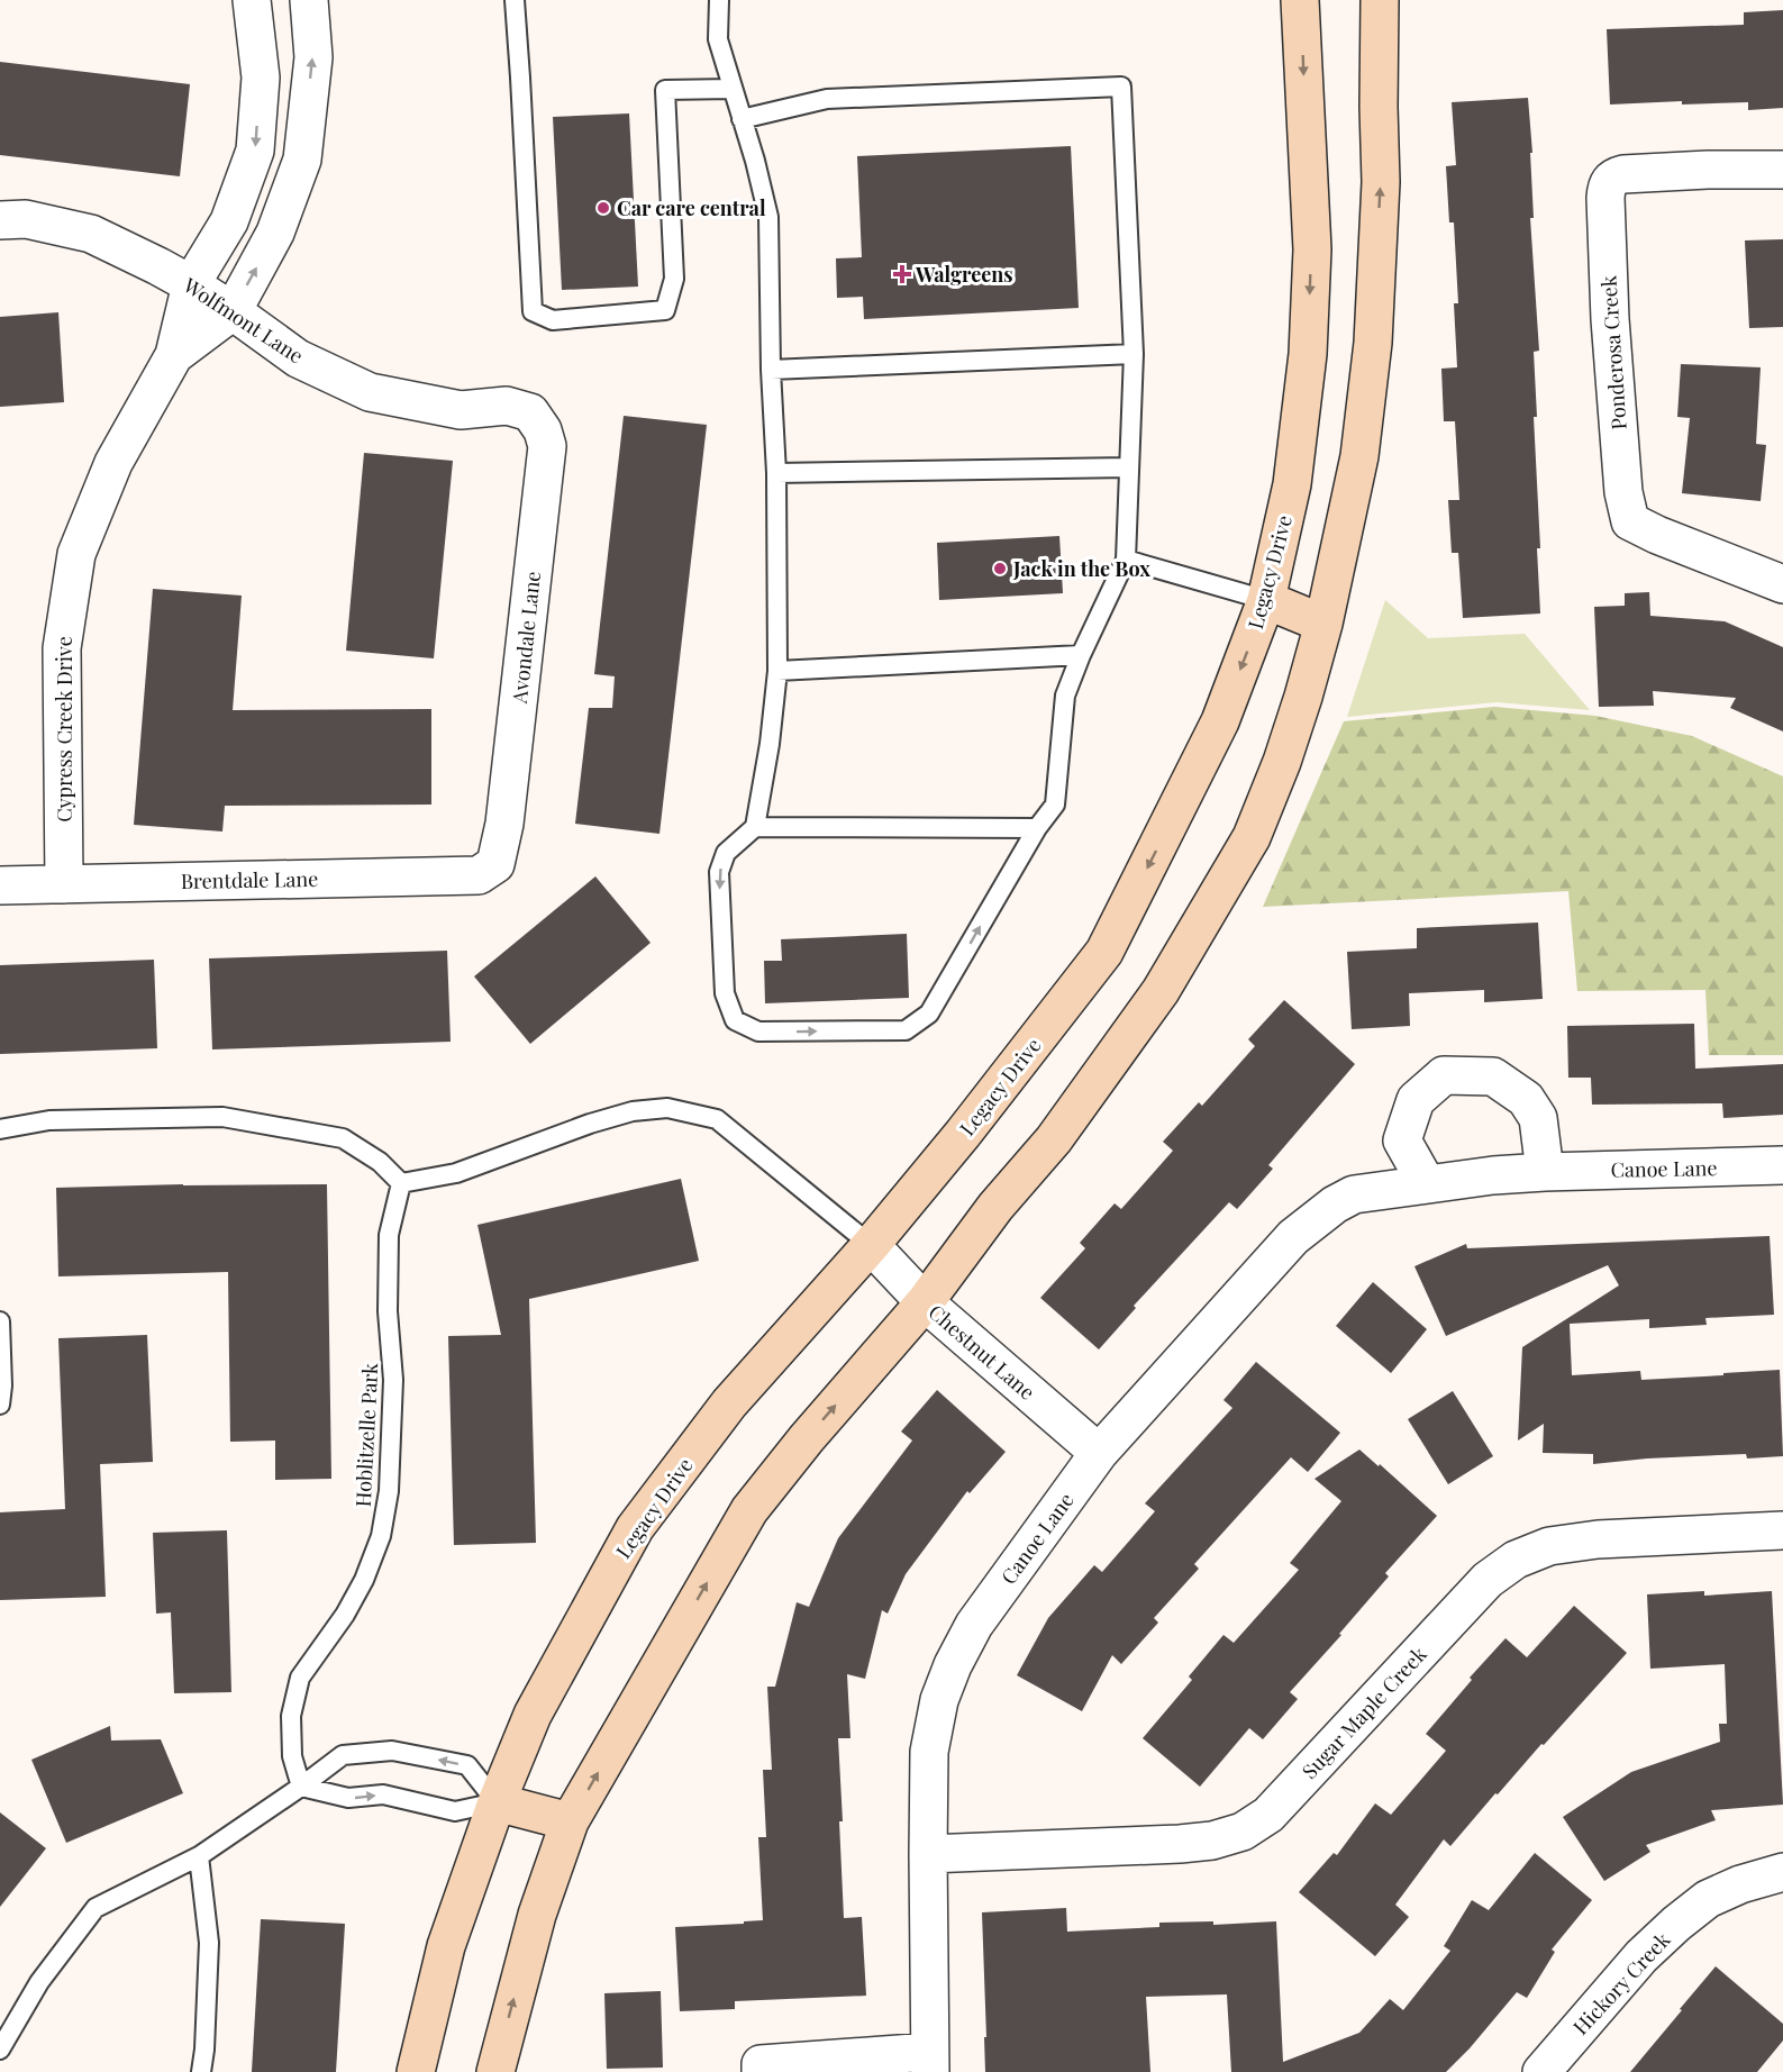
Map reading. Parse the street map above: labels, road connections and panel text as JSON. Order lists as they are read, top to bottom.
{
  "streets": {
    "main road": ["Legacy Drive"],
    "street": [
      "Wolfmont Lane",
      "Ponderosa Creek",
      "Avondale Lane",
      "Cypress Creek Drive",
      "Brentdale Lane",
      "Canoe Lane",
      "Chestnut Lane",
      "Sugar Maple Creek",
      "Hickory Creek"
    ],
    "lane": ["Hoblitzelle Park"]
  },
  "crossings": [
    ["Wolfmont Lane", "Avondale Lane"],
    ["Wolfmont Lane", "Cypress Creek Drive"],
    ["Legacy Drive", "Chestnut Lane"],
    ["Avondale Lane", "Brentdale Lane"],
    ["Cypress Creek Drive", "Brentdale Lane"],
    ["Canoe Lane", "Chestnut Lane"],
    ["Canoe Lane", "Sugar Maple Creek"]
  ],
  "places": {
    "other": ["Car care central", "Jack in the Box"],
    "health": ["Walgreens"]
  }
}
